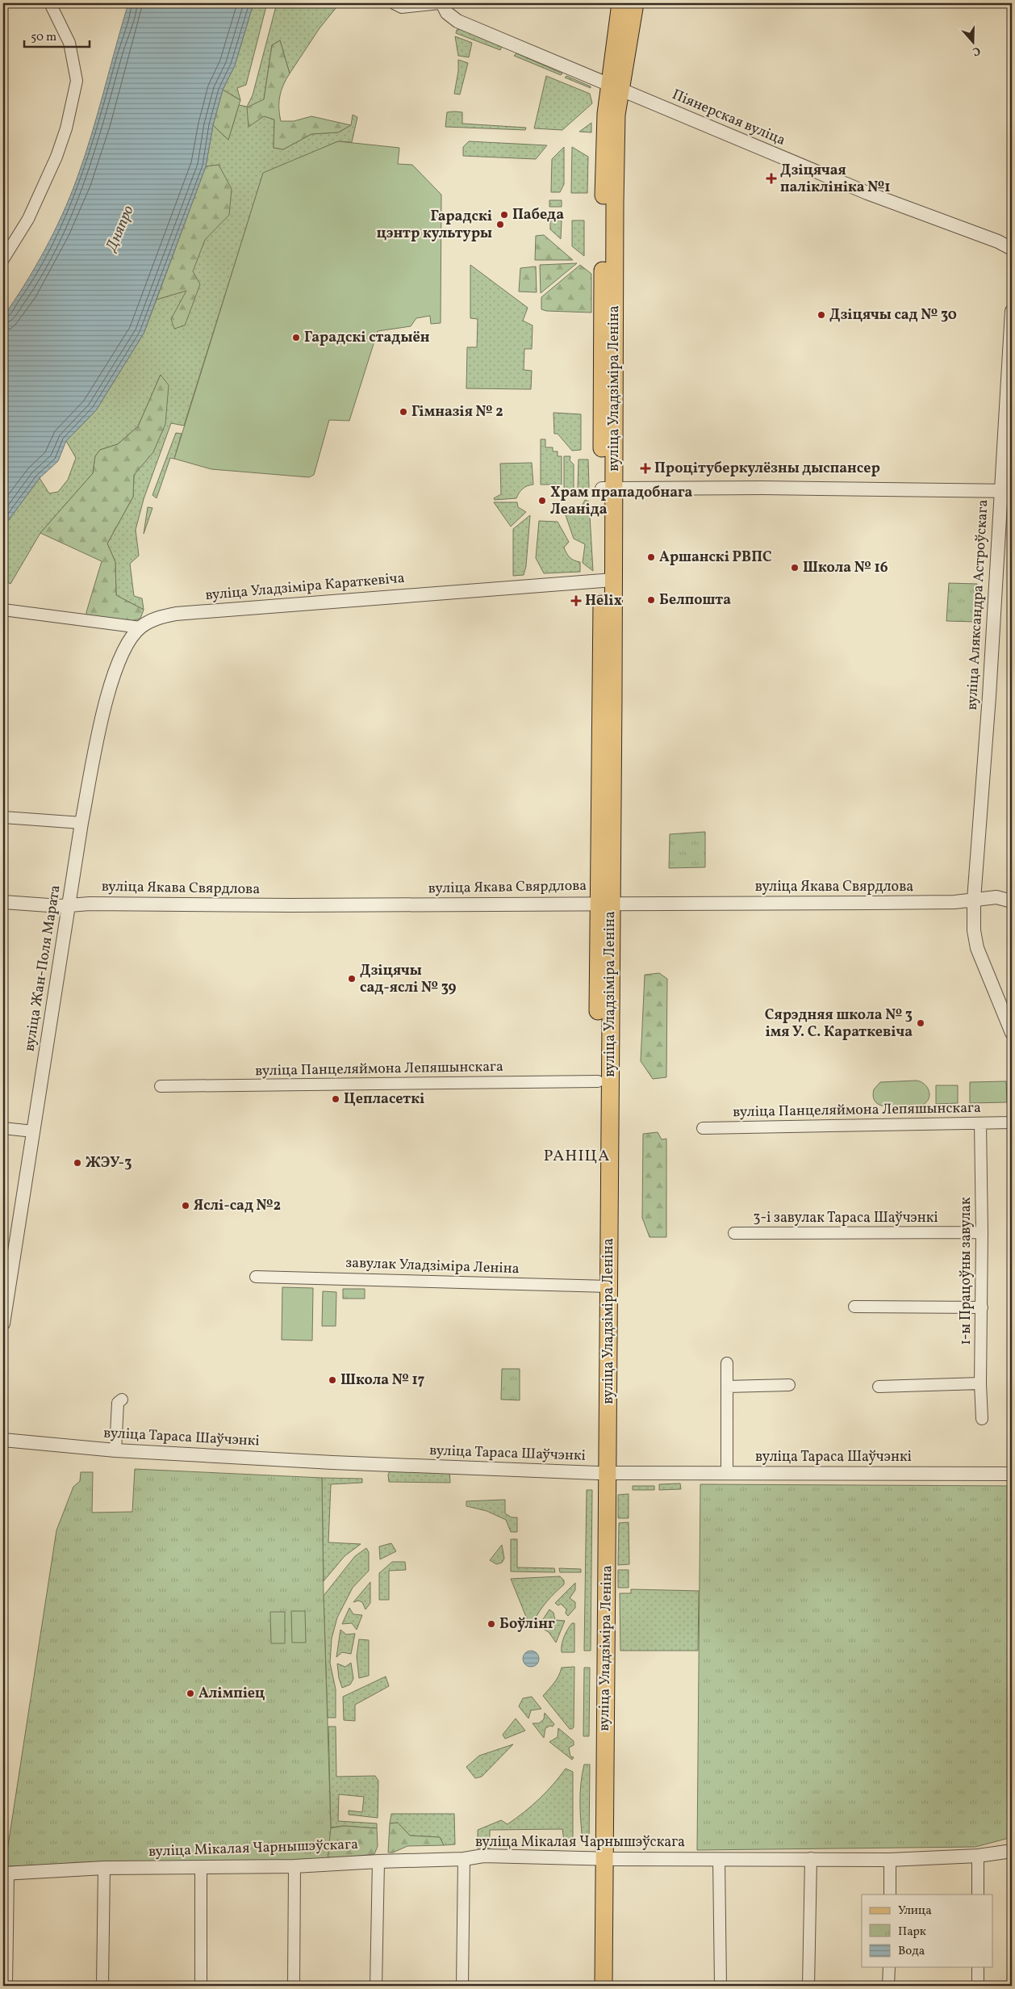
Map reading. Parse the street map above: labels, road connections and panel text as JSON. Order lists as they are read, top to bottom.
{
  "streets": {
    "main road": ["вуліца Уладзіміра Леніна"],
    "street": [
      "Піянерская вуліца",
      "вуліца Уладзіміра Караткевіча",
      "вуліца Аляксандра Астроўскага",
      "вуліца Якава Свярдлова",
      "вуліца Жан-Поля Марата",
      "вуліца Панцеляймона Лепяшынскага",
      "3-і завулак Тараса Шаўчэнкі",
      "завулак Уладзіміра Леніна",
      "1-ы Працоўны завулак",
      "вуліца Тараса Шаўчэнкі",
      "вуліца Мікалая Чарнышэўскага"
    ]
  },
  "crossings": [
    ["Піянерская вуліца", "вуліца Уладзіміра Леніна"],
    ["вуліца Уладзіміра Леніна", "вуліца Уладзіміра Караткевіча"],
    ["вуліца Уладзіміра Леніна", "вуліца Якава Свярдлова"],
    ["вуліца Уладзіміра Леніна", "вуліца Панцеляймона Лепяшынскага"],
    ["вуліца Уладзіміра Леніна", "завулак Уладзіміра Леніна"],
    ["вуліца Уладзіміра Леніна", "вуліца Тараса Шаўчэнкі"],
    ["вуліца Уладзіміра Леніна", "вуліца Мікалая Чарнышэўскага"],
    ["вуліца Уладзіміра Караткевіча", "вуліца Жан-Поля Марата"],
    ["вуліца Аляксандра Астроўскага", "вуліца Якава Свярдлова"],
    ["вуліца Якава Свярдлова", "вуліца Жан-Поля Марата"],
    ["вуліца Панцеляймона Лепяшынскага", "1-ы Працоўны завулак"],
    ["3-і завулак Тараса Шаўчэнкі", "1-ы Працоўны завулак"]
  ],
  "districts": ["РАНІЦА"],
  "water": ["Дняпро"],
  "places": {
    "health": ["Дзіцячая паліклініка №1", "Процітуберкулёзны дыспансер", "Helix"],
    "other": [
      "Пабеда",
      "Гарадскі цэнтр культуры",
      "Дзіцячы сад № 30",
      "Гарадскі стадыён",
      "Гімназія № 2",
      "Храм прападобнага Леаніда",
      "Аршанскі РВПС",
      "Школа № 16",
      "Белпошта",
      "Дзіцячы сад-яслі № 39",
      "Сярэдняя школа № 3 імя У. С. Караткевіча",
      "Цепласеткі",
      "ЖЭУ-3",
      "Яслі-сад №2",
      "Школа № 17",
      "Боўлінг",
      "Алімпіец"
    ]
  },
  "legend": ["Улица", "Парк", "Вода"],
  "scale_bar": "50 m",
  "north": "bottom"
}
